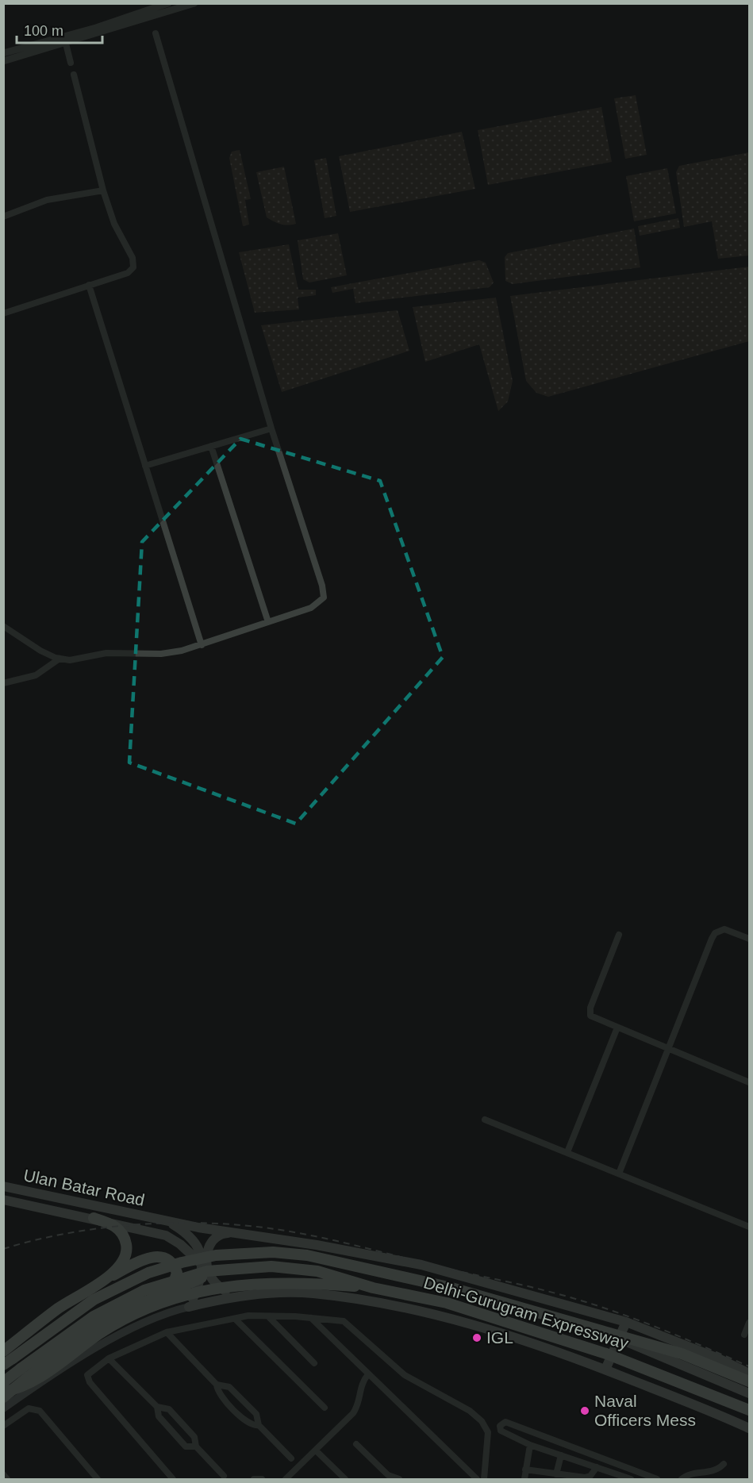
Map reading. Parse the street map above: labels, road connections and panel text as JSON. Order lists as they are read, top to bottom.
{
  "streets": {
    "highway": ["Delhi-Gurugram Expressway"],
    "main road": ["Ulan Batar Road"]
  },
  "places": ["IGL", "Naval Officers Mess"],
  "scale_bar": "100 m"
}
